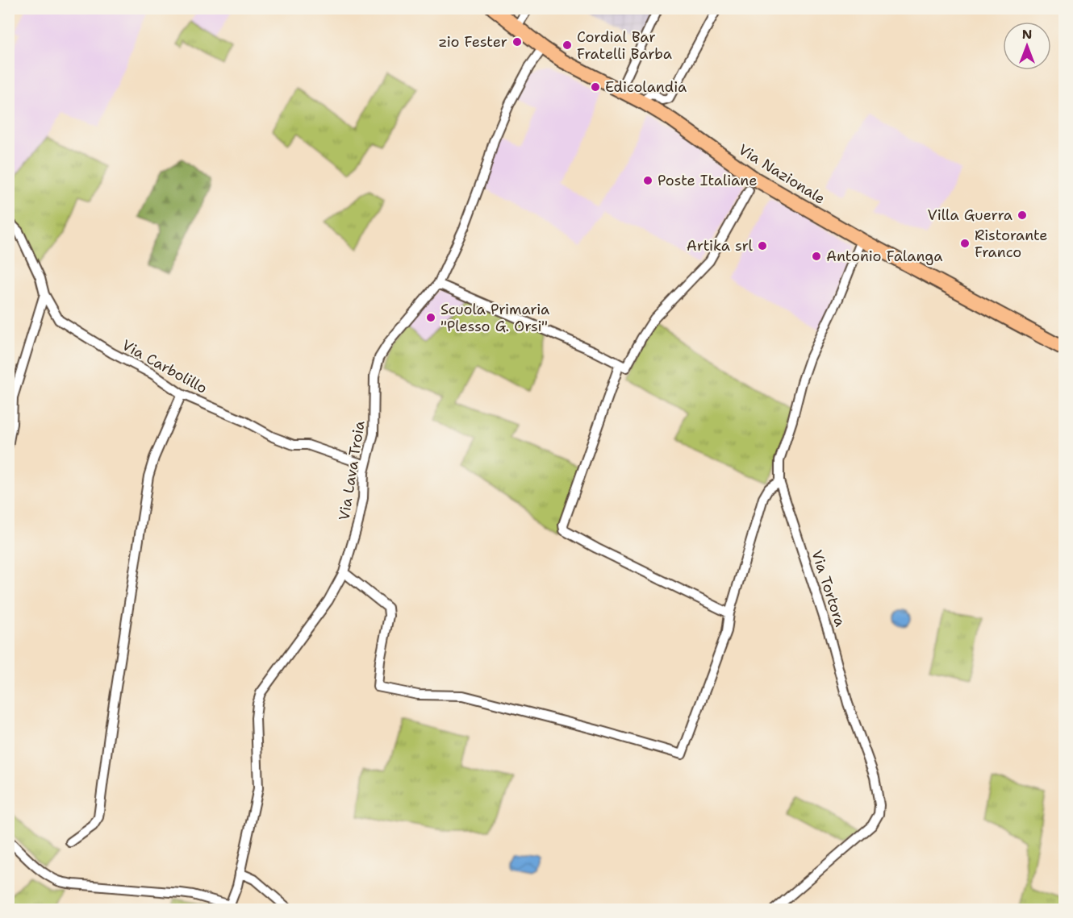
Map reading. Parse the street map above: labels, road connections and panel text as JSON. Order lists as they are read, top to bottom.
{
  "streets": {
    "main road": ["Via Nazionale"],
    "street": ["Via Carbolillo", "Via Lava Troia", "Via Tortora"]
  },
  "crossings": [
    ["Via Nazionale", "Via Lava Troia"],
    ["Via Nazionale", "Via Tortora"],
    ["Via Carbolillo", "Via Lava Troia"]
  ],
  "places": [
    "zio Fester",
    "Cordial Bar Fratelli Barba",
    "Edicolandia",
    "Poste Italiane",
    "Villa Guerra",
    "Ristorante Franco",
    "Artika srl",
    "Antonio Falanga",
    "Scuola Primaria \"Plesso G. Orsi\""
  ],
  "north": "top"
}
